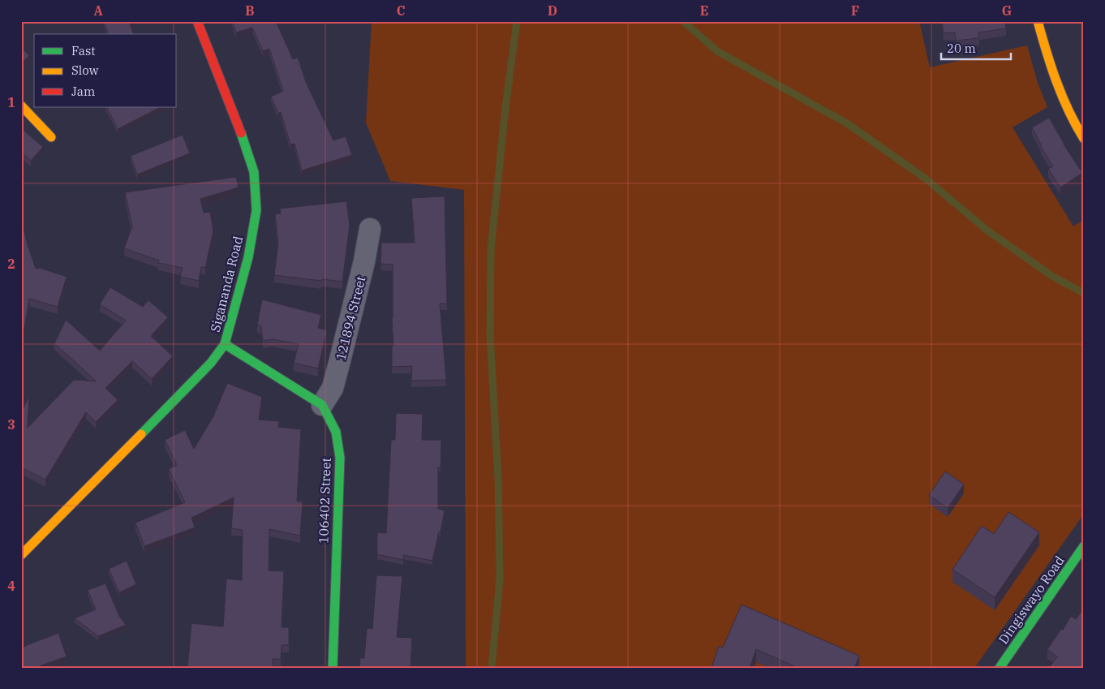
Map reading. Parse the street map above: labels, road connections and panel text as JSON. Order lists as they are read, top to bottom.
{
  "streets": {
    "street": [
      "Sigananda Road",
      "121894 Street",
      "106402 Street",
      "Dingiswayo Road"
    ]
  },
  "crossings": [
    ["Sigananda Road", "106402 Street"],
    ["121894 Street", "106402 Street"]
  ],
  "legend": ["Fast", "Slow", "Jam"],
  "scale_bar": "20 m",
  "grid": {
    "columns": [
      "A",
      "B",
      "C",
      "D",
      "E",
      "F",
      "G"
    ],
    "rows": [
      "1",
      "2",
      "3",
      "4"
    ]
  }
}
